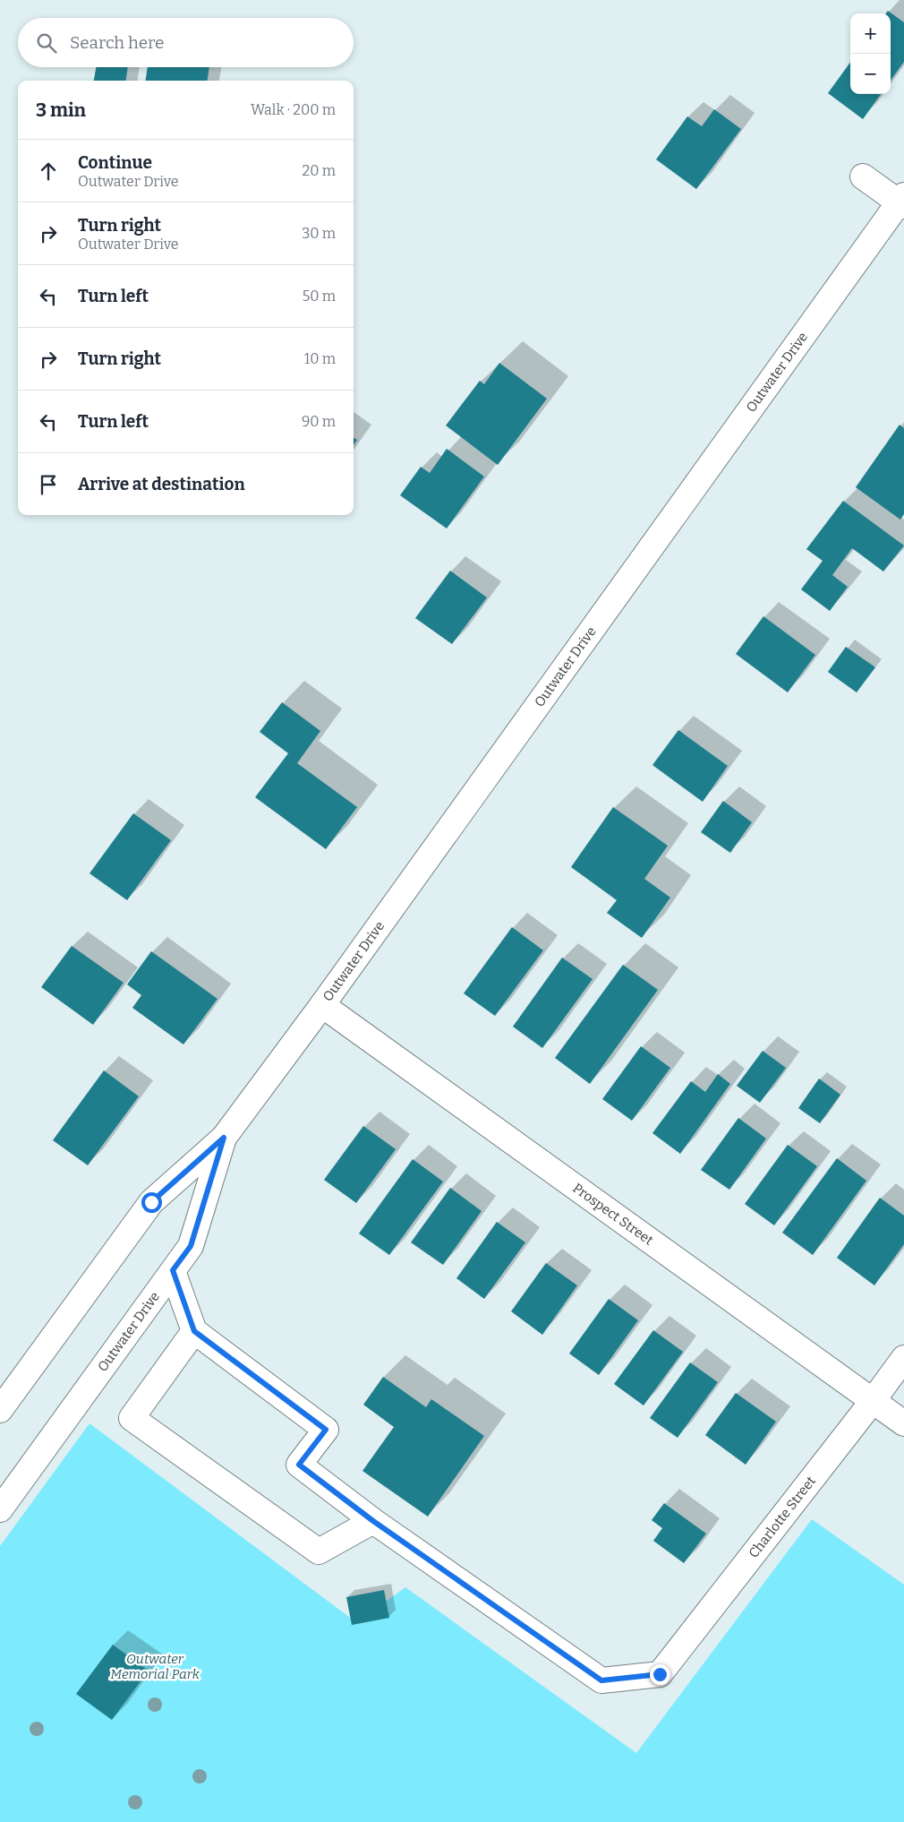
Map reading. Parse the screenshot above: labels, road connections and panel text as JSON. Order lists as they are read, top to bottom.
{
  "streets": {
    "street": ["Outwater Drive", "Prospect Street", "Charlotte Street"]
  },
  "crossings": [
    ["Outwater Drive", "Prospect Street"],
    ["Prospect Street", "Charlotte Street"]
  ],
  "parks": ["Outwater Memorial Park"],
  "page": {
    "map_buttons": ["+", "−"],
    "search": "Search here",
    "heading": ["3 min", "Walk · 200 m"],
    "list": [
      ["Continue", "Outwater Drive", "20 m"],
      ["Turn right", "Outwater Drive", "30 m"],
      ["Turn left", "50 m"],
      ["Turn right", "10 m"],
      ["Turn left", "90 m"],
      "Arrive at destination"
    ]
  }
}
